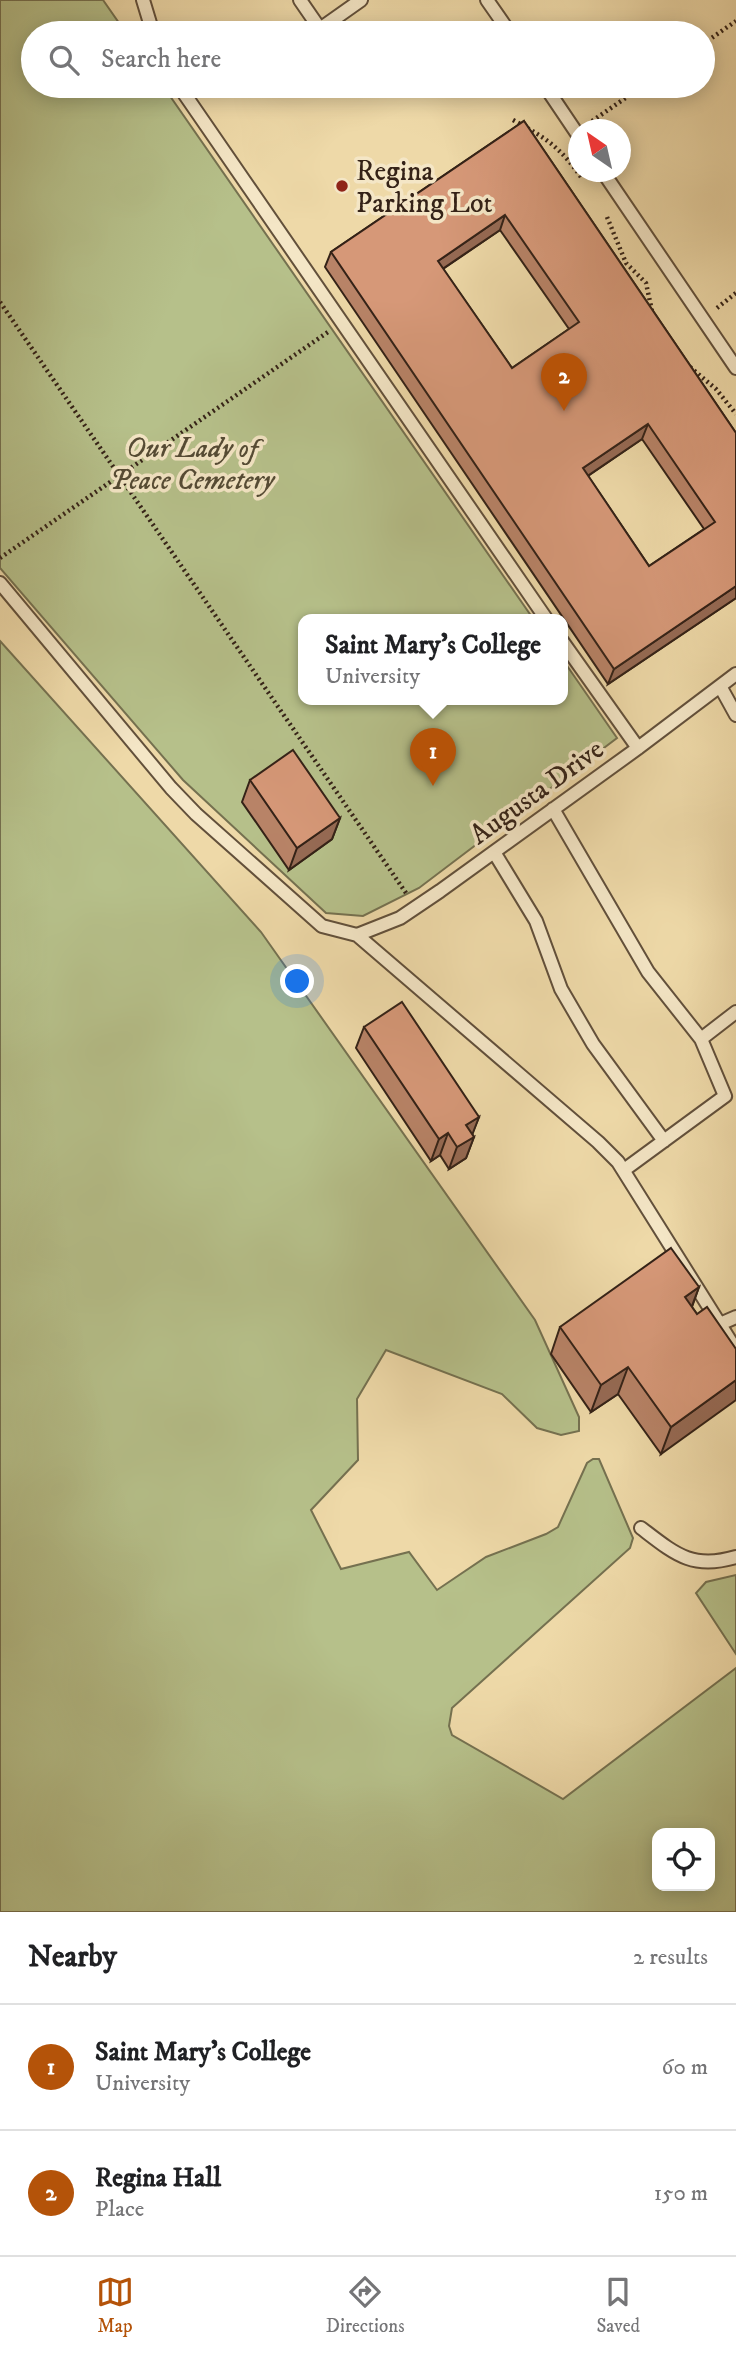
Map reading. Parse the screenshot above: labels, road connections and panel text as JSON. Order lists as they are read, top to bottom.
{
  "streets": {
    "lane": ["Augusta Drive"]
  },
  "parks": ["Our Lady of Peace Cemetery"],
  "places": ["Regina Parking Lot"],
  "north": "top left",
  "page": {
    "search": "Search here",
    "pins": ["2", "1"],
    "popup": ["Saint Mary's College", "University"],
    "heading": ["Nearby", "2 results"],
    "list": [
      {
        "mark": "1",
        "name": "Saint Mary's College",
        "note": "University",
        "value": "60 m"
      },
      {
        "mark": "2",
        "name": "Regina Hall",
        "note": "Place",
        "value": "150 m"
      }
    ],
    "nav": ["Map", "Directions", "Saved"]
  }
}
